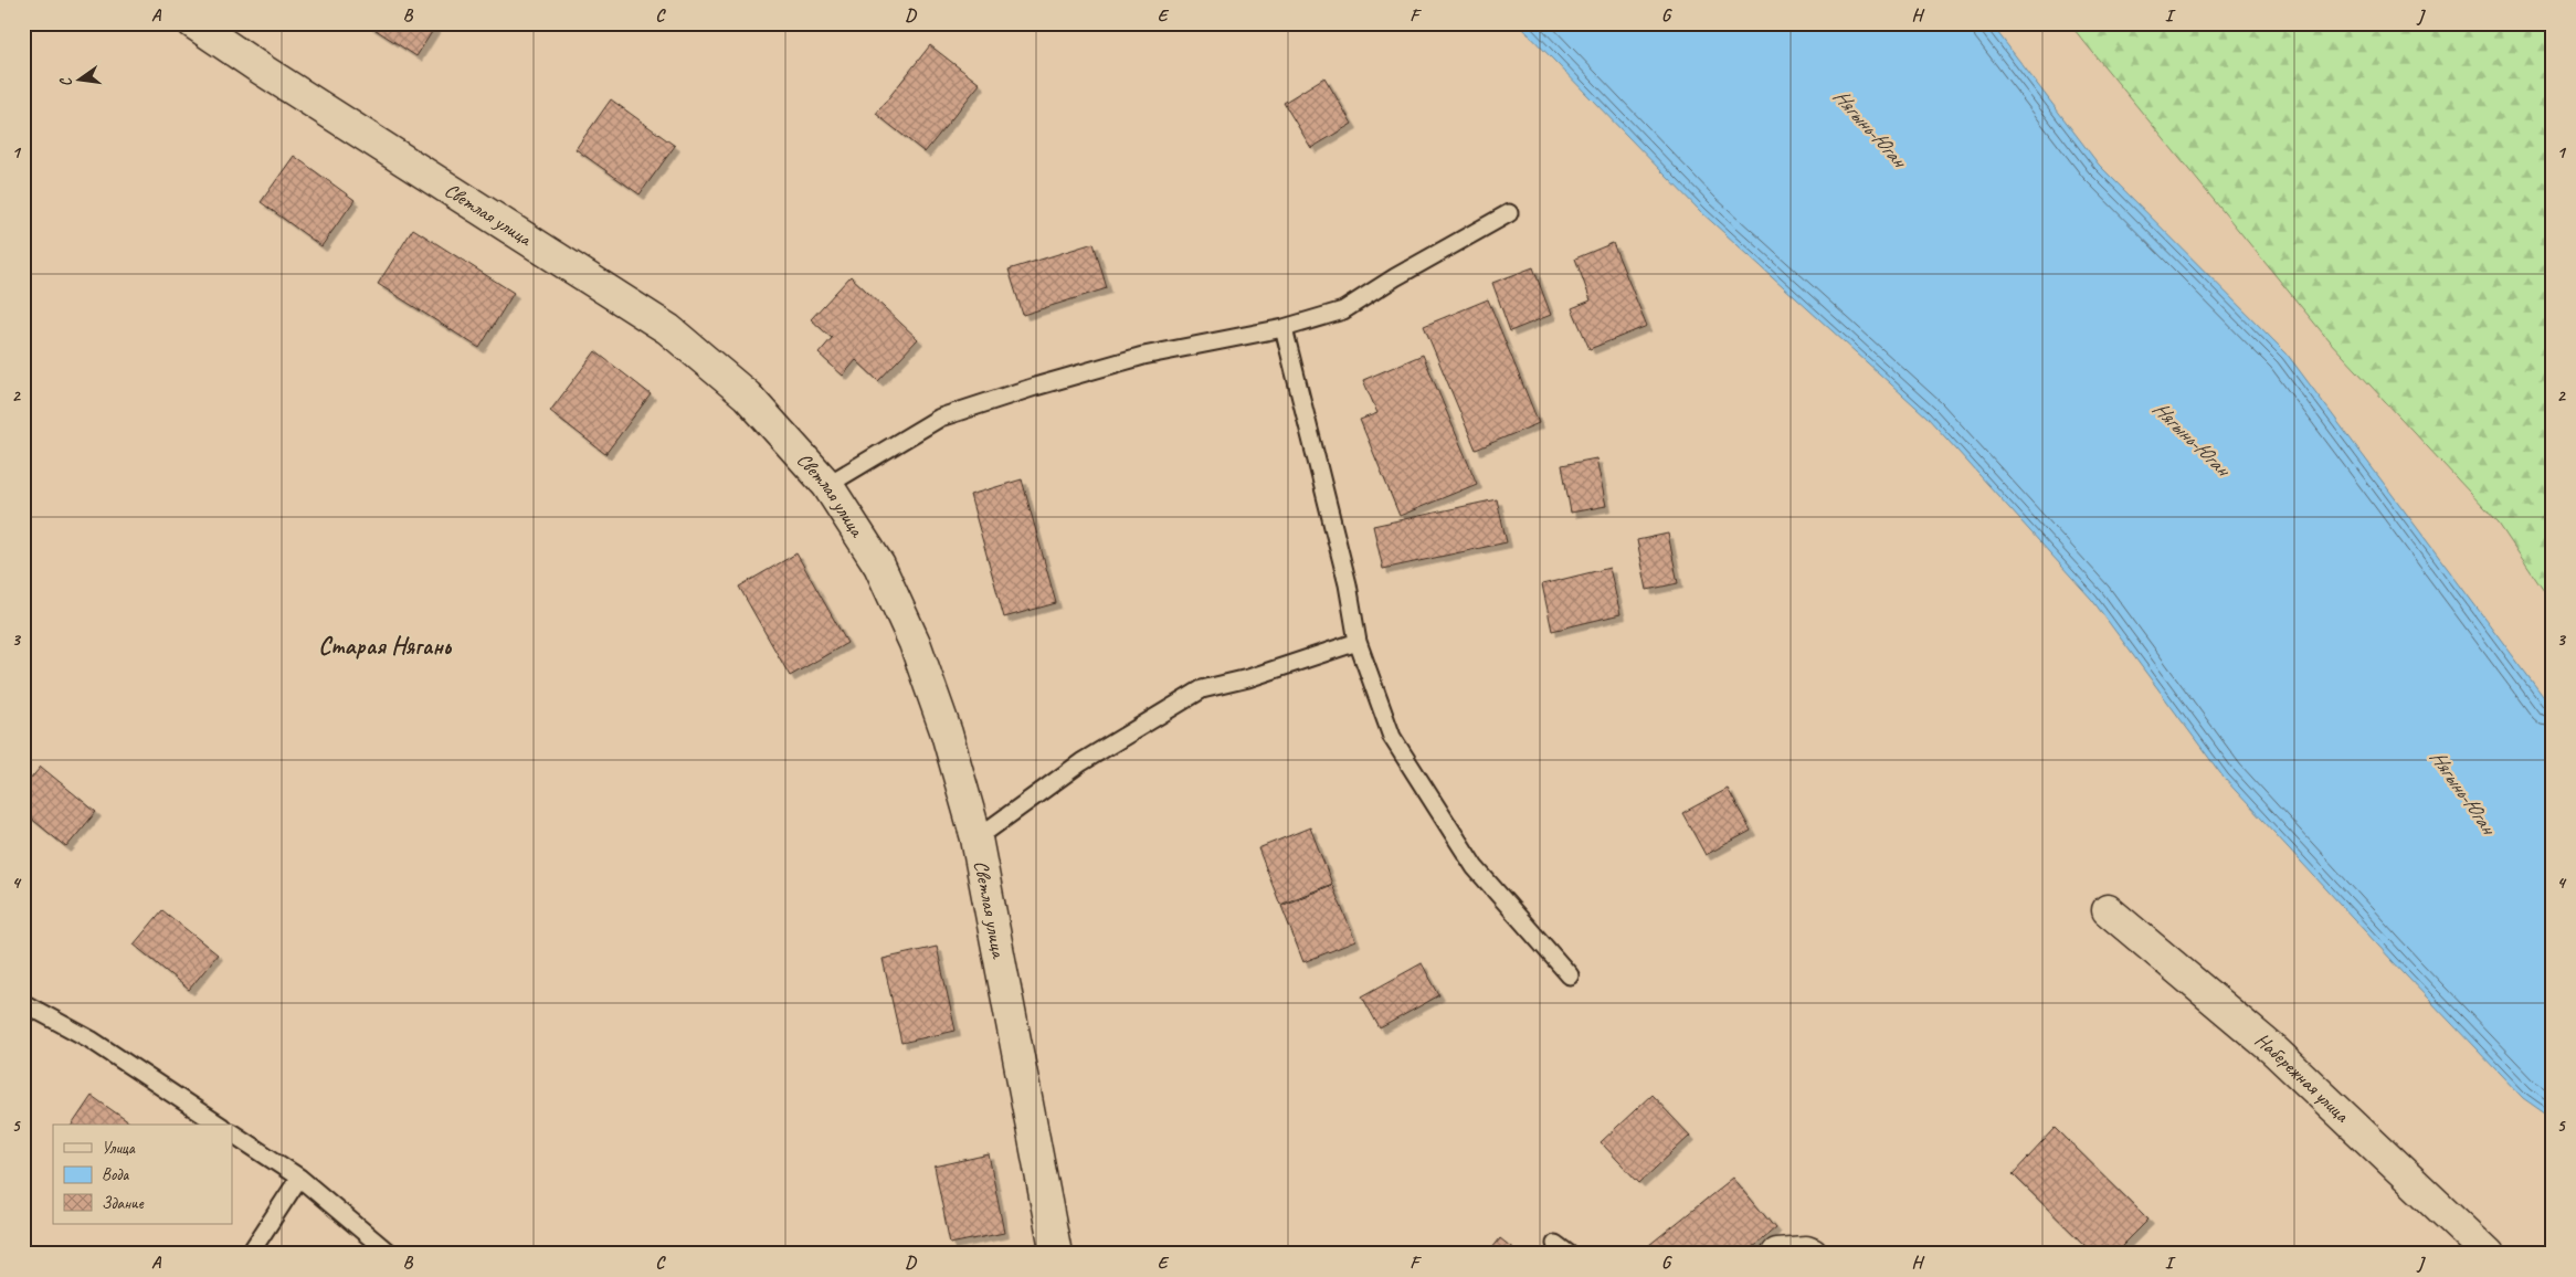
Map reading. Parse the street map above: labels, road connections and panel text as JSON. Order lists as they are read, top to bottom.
{
  "streets": {
    "street": ["Светлая улица", "Набережная улица"]
  },
  "districts": ["Старая Нягань"],
  "water": ["Нягынь-Юган"],
  "legend": ["Улица", "Вода", "Здание"],
  "north": "left",
  "grid": {
    "columns": [
      "A",
      "B",
      "C",
      "D",
      "E",
      "F",
      "G",
      "H",
      "I",
      "J"
    ],
    "rows": [
      "1",
      "2",
      "3",
      "4",
      "5"
    ]
  }
}
